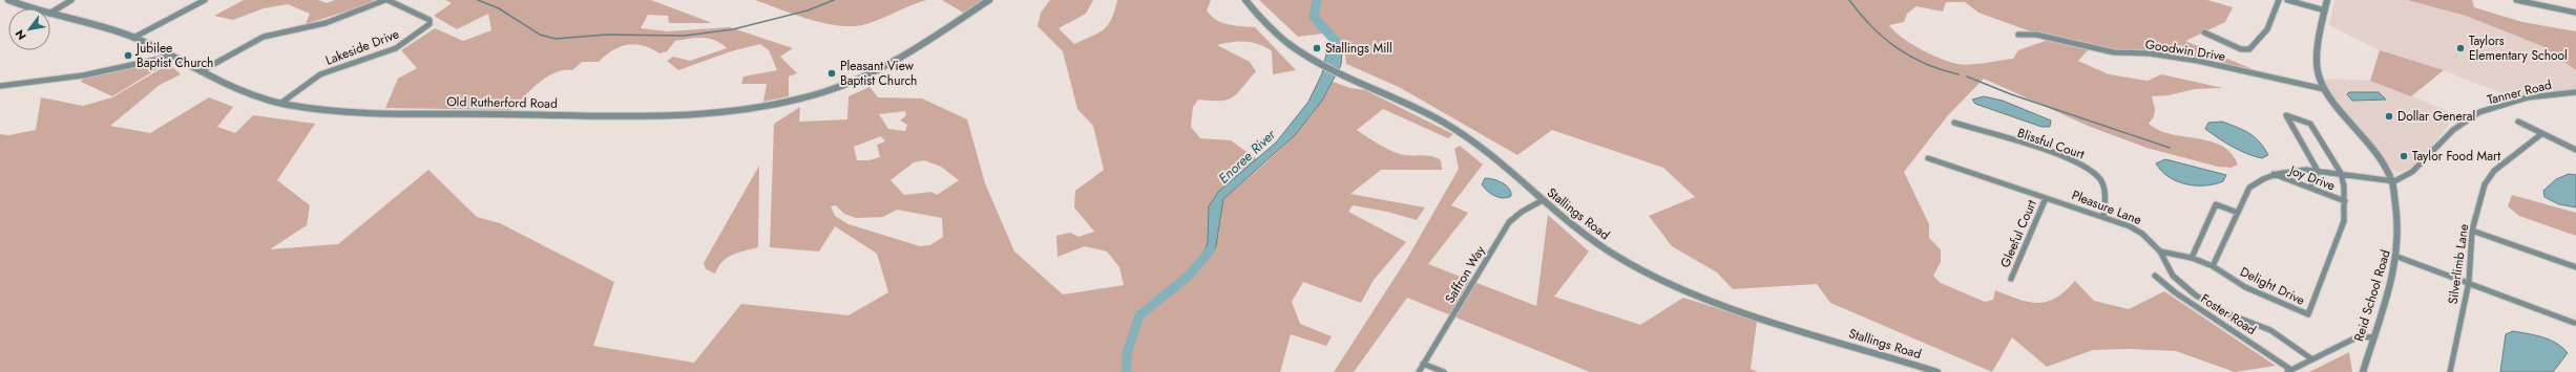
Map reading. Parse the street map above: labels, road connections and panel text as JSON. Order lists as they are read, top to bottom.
{
  "streets": {
    "street": [
      "Lakeside Drive",
      "Goodwin Drive",
      "Tanner Road",
      "Old Rutherford Road",
      "Blissful Court",
      "Joy Drive",
      "Pleasure Lane",
      "Stallings Road",
      "Gleeful Court",
      "Silverlimb Lane",
      "Saffron Way",
      "Delight Drive",
      "Reid School Road",
      "Foster Road"
    ]
  },
  "crossings": [
    ["Lakeside Drive", "Old Rutherford Road"],
    ["Goodwin Drive", "Reid School Road"],
    ["Tanner Road", "Reid School Road"],
    ["Blissful Court", "Pleasure Lane"],
    ["Joy Drive", "Delight Drive"],
    ["Pleasure Lane", "Gleeful Court"],
    ["Pleasure Lane", "Delight Drive"],
    ["Stallings Road", "Saffron Way"]
  ],
  "water": ["Enoree River"],
  "places": [
    "Stallings Mill",
    "Taylors Elementary School",
    "Jubilee Baptist Church",
    "Pleasant View Baptist Church",
    "Dollar General",
    "Taylor Food Mart"
  ],
  "north": "bottom left"
}
